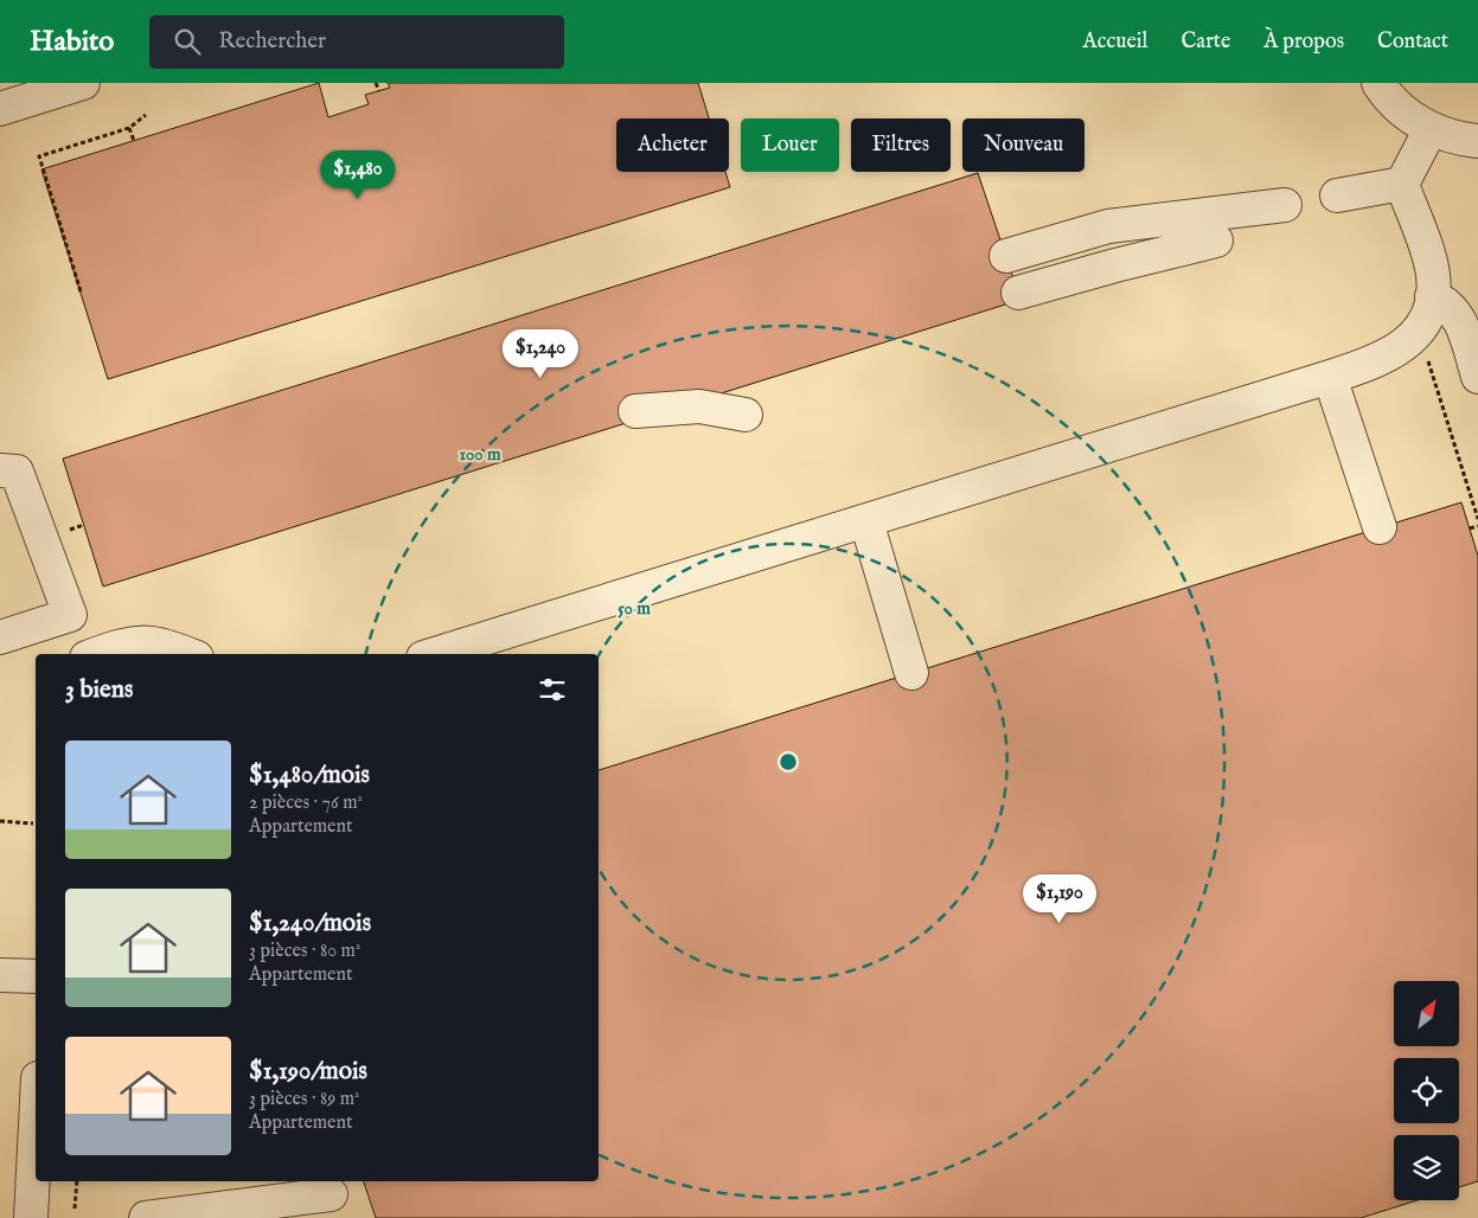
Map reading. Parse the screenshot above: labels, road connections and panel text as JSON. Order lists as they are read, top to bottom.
{
  "north": "top right",
  "page": {
    "header": "Habito",
    "search": "Rechercher",
    "nav": [
      "Accueil",
      "Carte",
      "À propos",
      "Contact"
    ],
    "chip": [
      "Acheter",
      "Louer",
      "Filtres",
      "Nouveau"
    ],
    "price": ["$1,480", "$1,240", "$1,190"],
    "heading": "3 biens",
    "list": [
      {
        "name": "$1,480/mois",
        "note": "2 pièces · 76 m² · Appartement"
      },
      {
        "name": "$1,240/mois",
        "note": "3 pièces · 80 m² · Appartement"
      },
      {
        "name": "$1,190/mois",
        "note": "3 pièces · 89 m² · Appartement"
      }
    ]
  },
  "rings": ["100 m", "50 m"]
}
